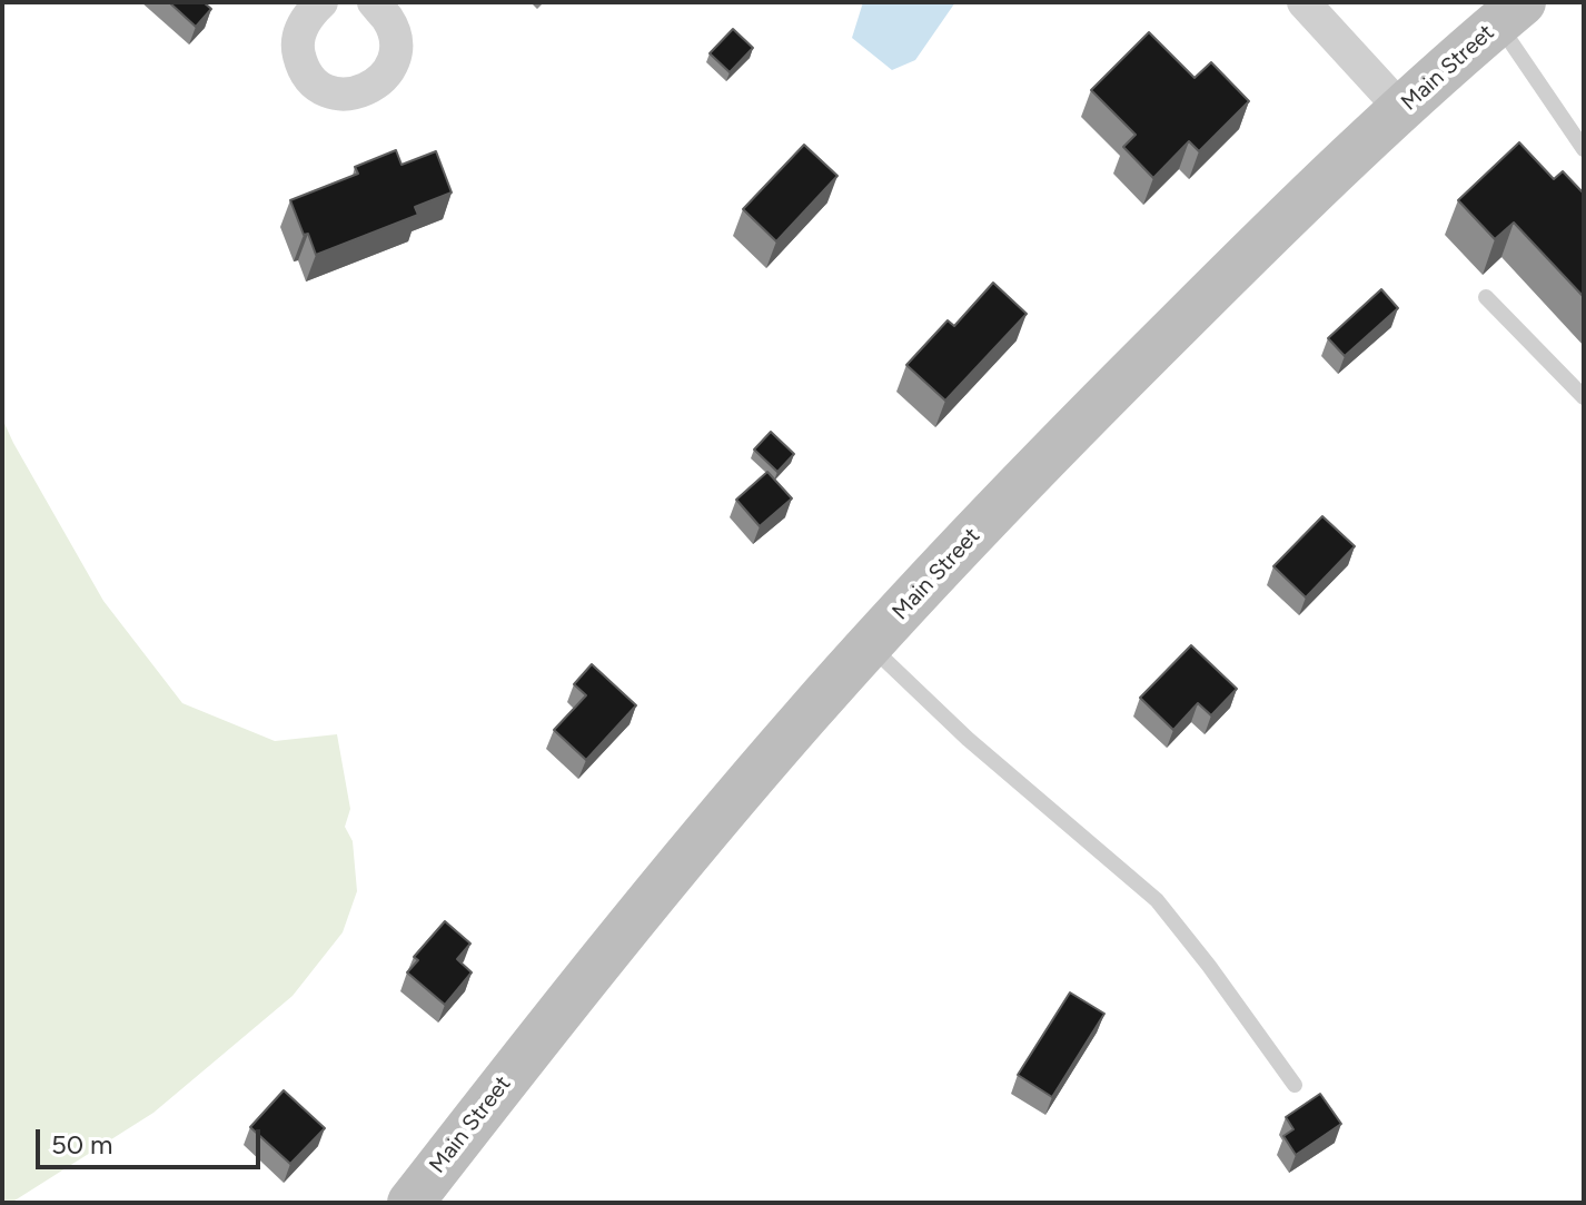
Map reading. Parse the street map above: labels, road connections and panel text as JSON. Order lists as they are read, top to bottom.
{
  "streets": {
    "main road": ["Main Street"]
  },
  "scale_bar": "50 m"
}
